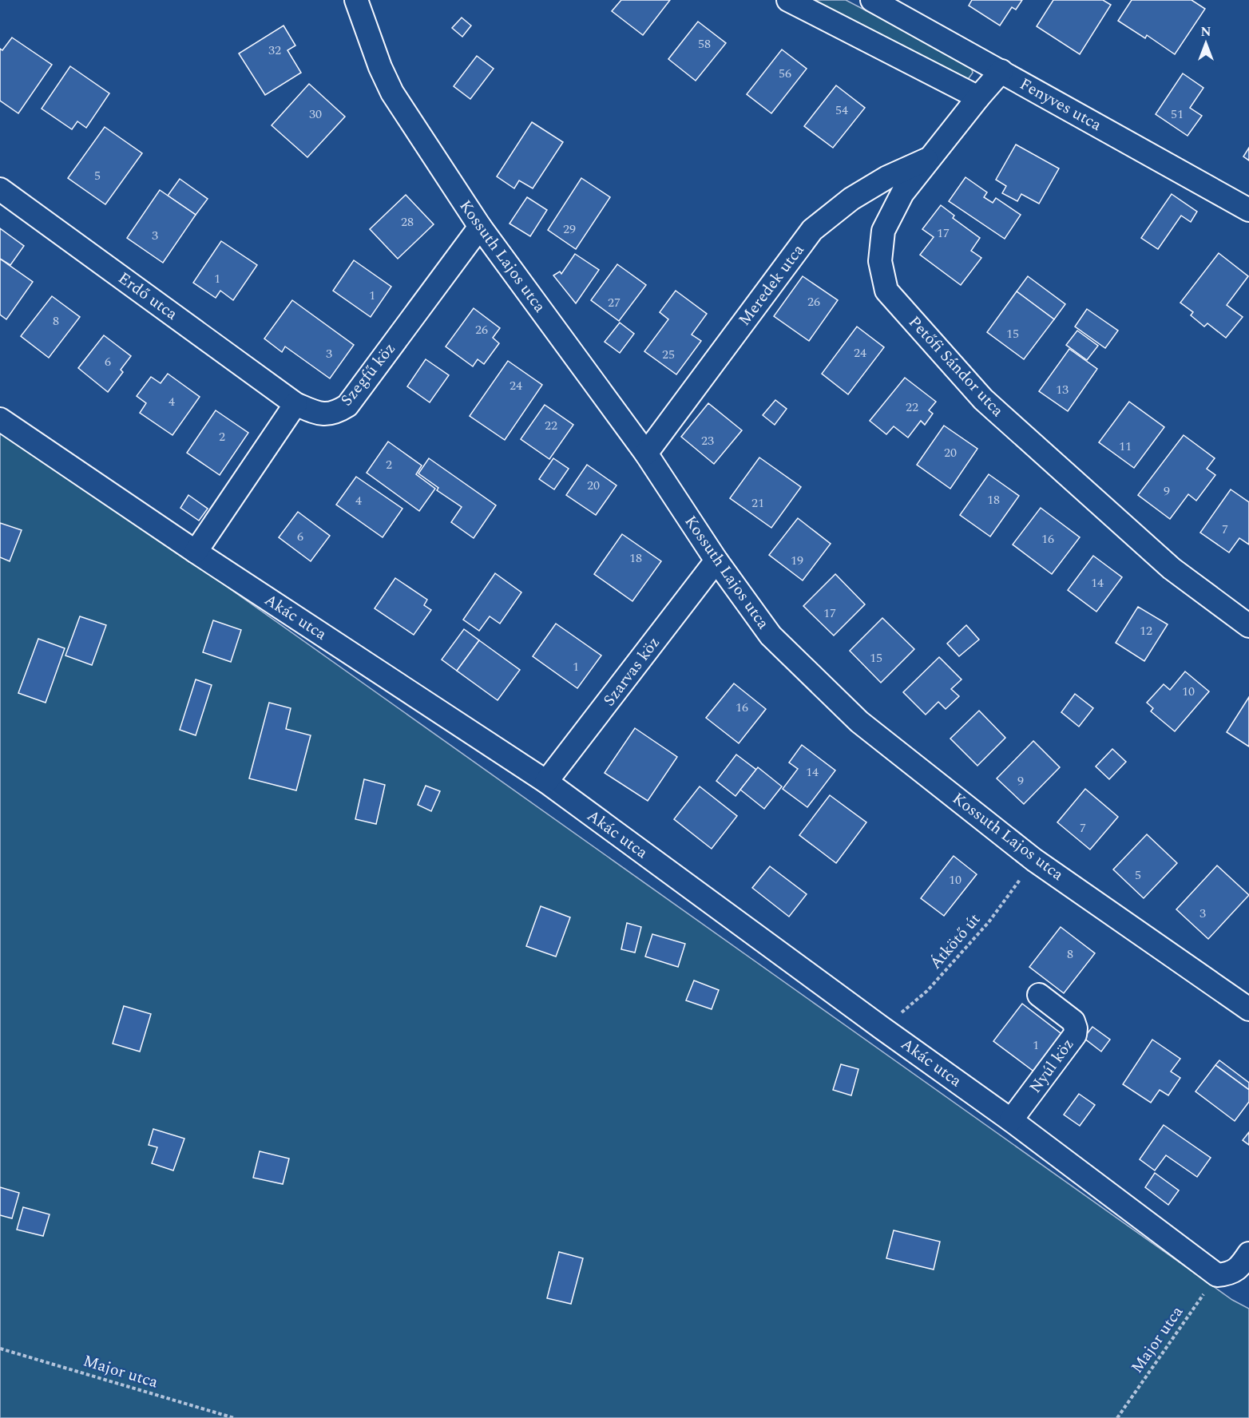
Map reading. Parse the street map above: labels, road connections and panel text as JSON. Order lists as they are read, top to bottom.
{
  "streets": {
    "street": [
      "Fenyves utca",
      "Kossuth Lajos utca",
      "Meredek utca",
      "Erdő utca",
      "Petőfi Sándor utca",
      "Szegfű köz",
      "Akác utca",
      "Szarvas köz",
      "Nyúl köz"
    ],
    "path": ["Átkötő út", "Major utca"]
  },
  "crossings": [
    ["Fenyves utca", "Petőfi Sándor utca"],
    ["Kossuth Lajos utca", "Meredek utca"],
    ["Kossuth Lajos utca", "Szegfű köz"],
    ["Kossuth Lajos utca", "Szarvas köz"],
    ["Kossuth Lajos utca", "Átkötő út"],
    ["Meredek utca", "Petőfi Sándor utca"],
    ["Erdő utca", "Szegfű köz"],
    ["Akác utca", "Szarvas köz"],
    ["Akác utca", "Átkötő út"],
    ["Akác utca", "Nyúl köz"],
    ["Akác utca", "Major utca"]
  ],
  "house_numbers": [
    "58",
    "32",
    "56",
    "54",
    "30",
    "51",
    "5",
    "28",
    "29",
    "17",
    "3",
    "1",
    "1",
    "26",
    "27",
    "8",
    "26",
    "15",
    "24",
    "3",
    "25",
    "6",
    "24",
    "13",
    "4",
    "22",
    "22",
    "2",
    "23",
    "11",
    "20",
    "2",
    "20",
    "9",
    "18",
    "4",
    "21",
    "7",
    "6",
    "16",
    "18",
    "19",
    "14",
    "17",
    "12",
    "15",
    "1",
    "10",
    "16",
    "14",
    "9",
    "7",
    "5",
    "10",
    "3",
    "8",
    "1"
  ],
  "north": "top"
}
